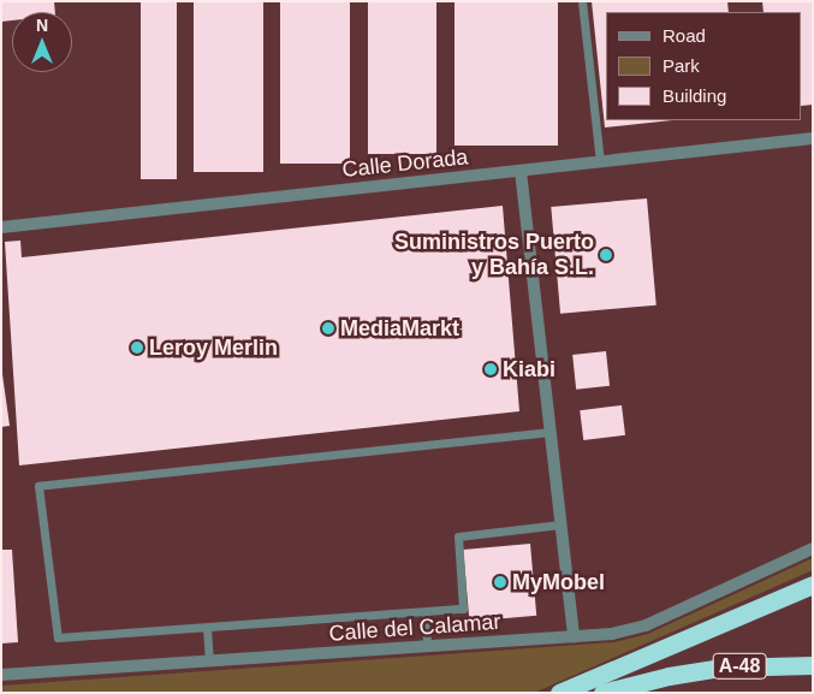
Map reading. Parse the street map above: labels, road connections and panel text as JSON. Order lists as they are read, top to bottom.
{
  "streets": {
    "highway": ["A-48"],
    "street": ["Calle Dorada", "Calle del Calamar"]
  },
  "places": [
    "Suministros Puerto y Bahía S.L.",
    "MediaMarkt",
    "Leroy Merlin",
    "Kiabi",
    "MyMobel"
  ],
  "legend": ["Road", "Park", "Building"],
  "north": "top"
}
